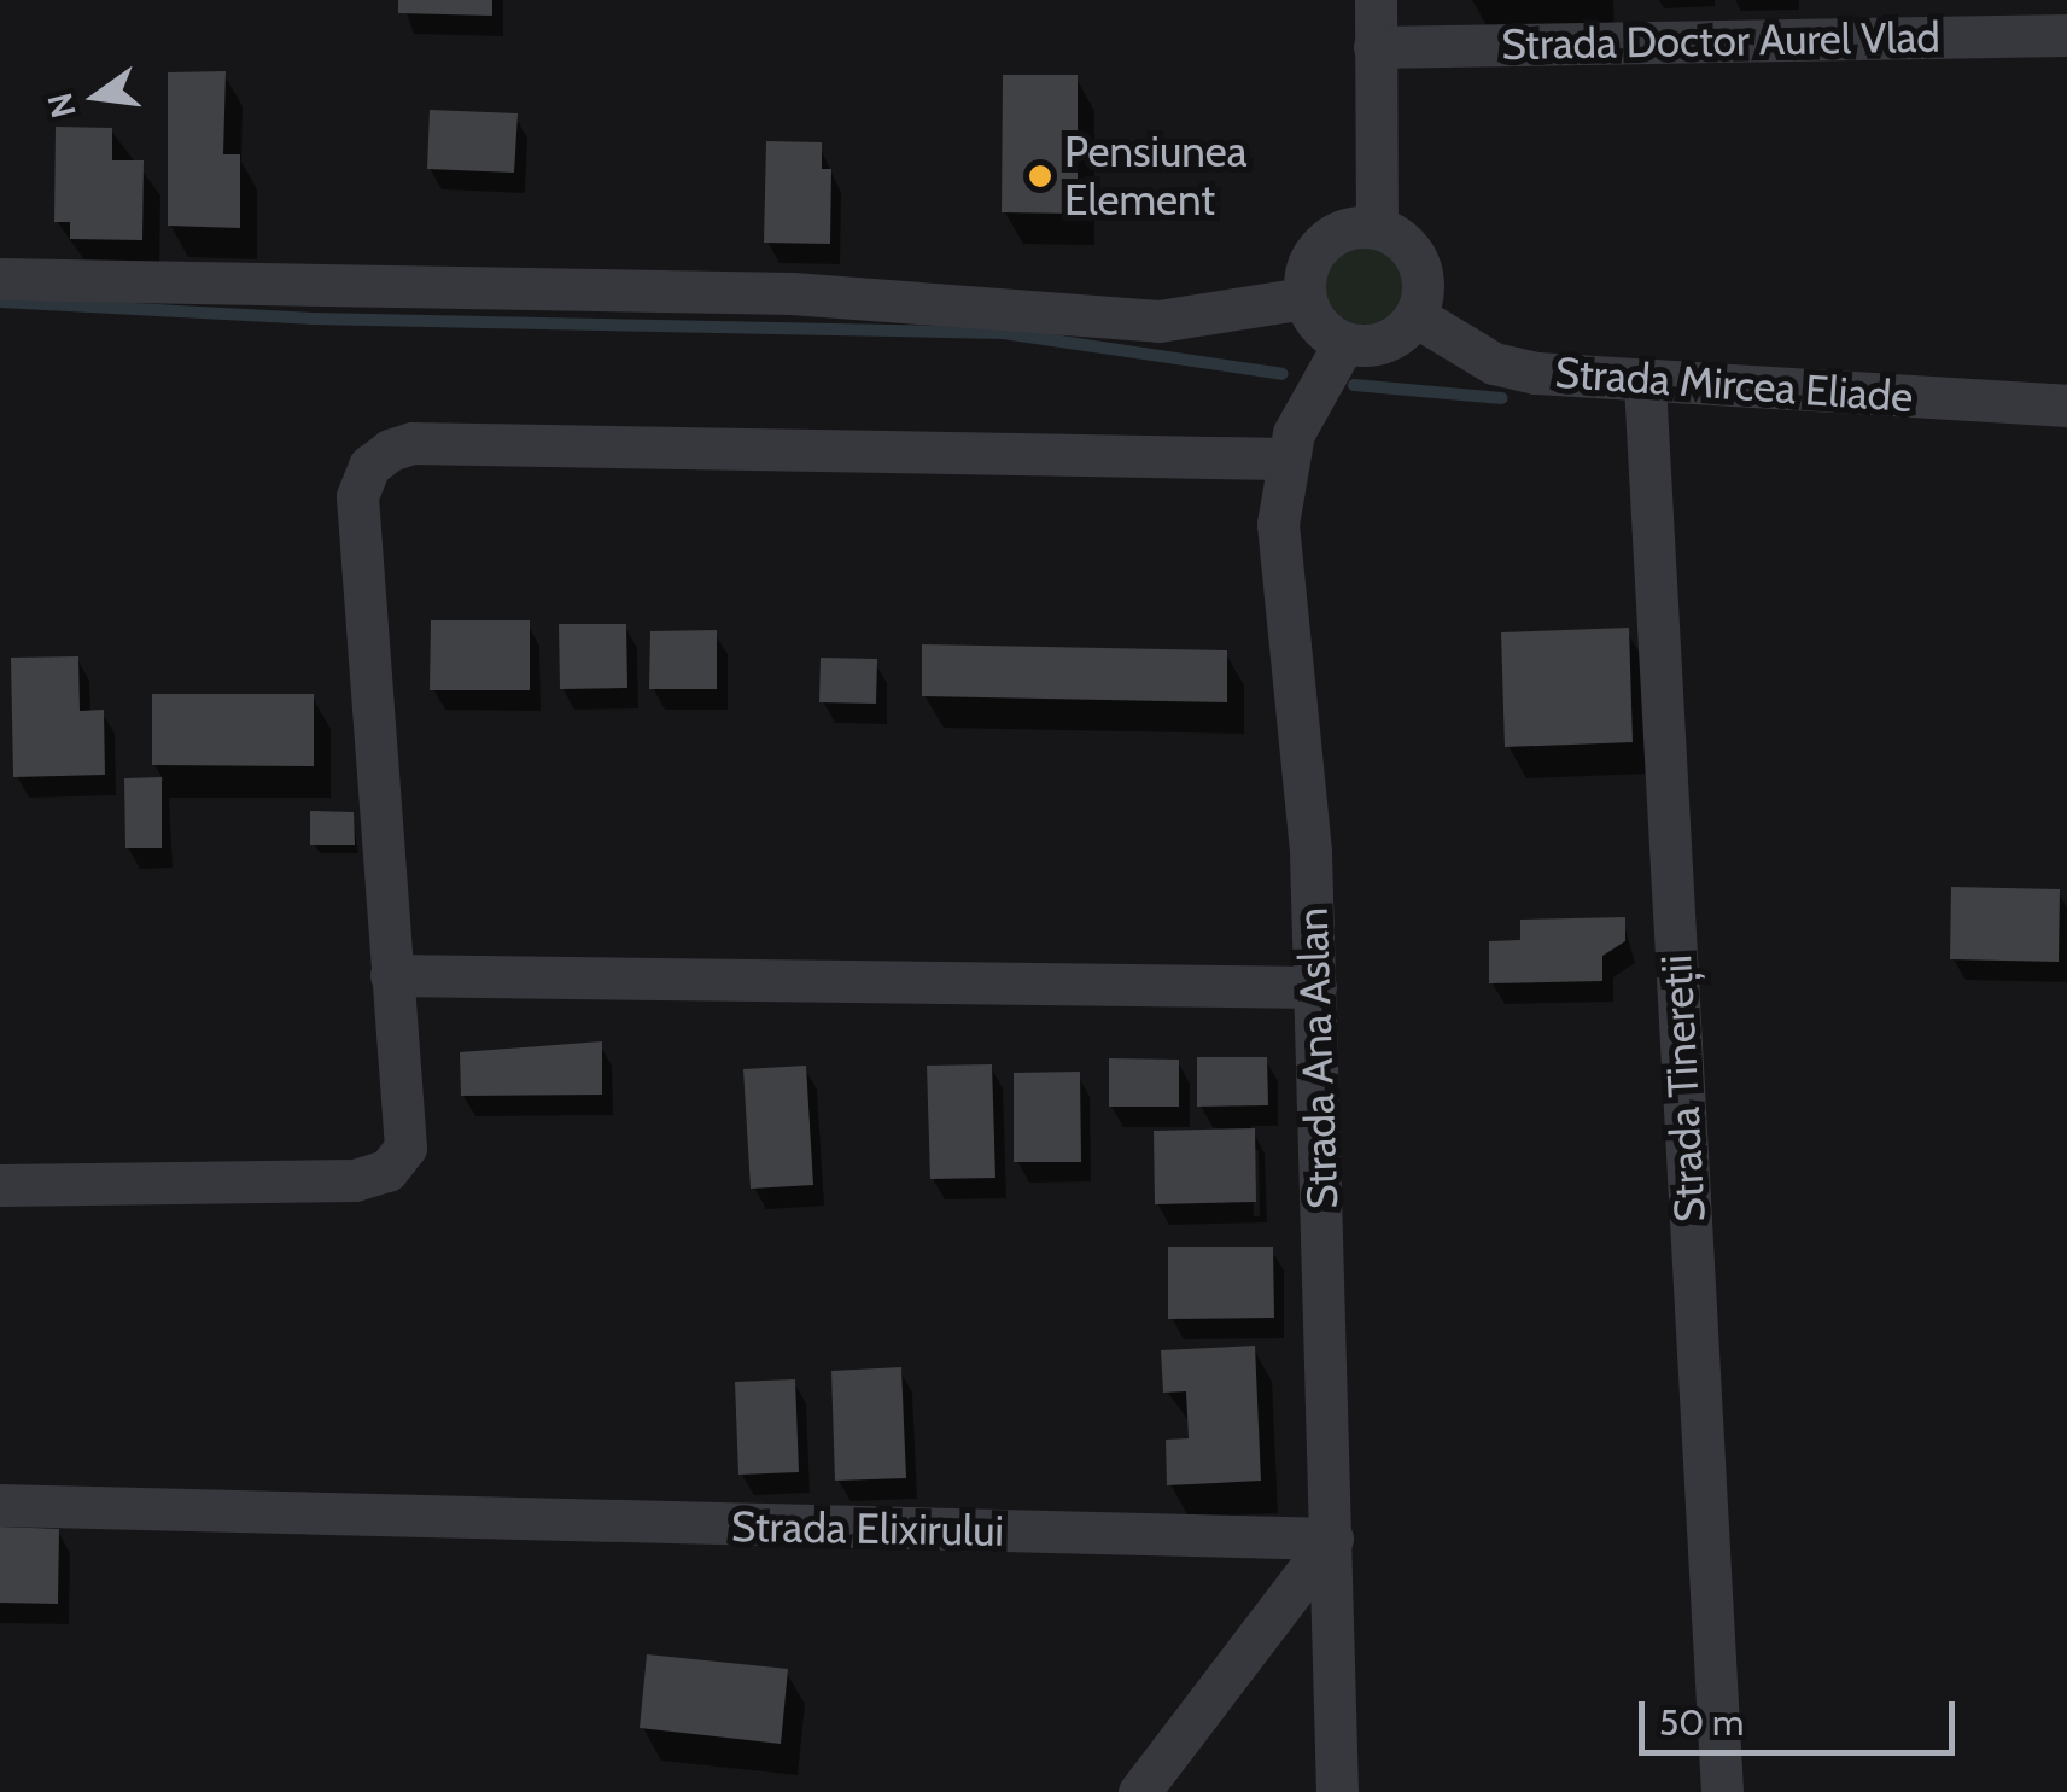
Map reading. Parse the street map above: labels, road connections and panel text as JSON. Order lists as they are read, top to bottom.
{
  "streets": {
    "street": [
      "Strada Doctor Aurel Vlad",
      "Strada Mircea Eliade",
      "Strada Ana Aslan",
      "Strada Tinereții",
      "Strada Elixirului"
    ]
  },
  "crossings": [
    ["Strada Mircea Eliade", "Strada Ana Aslan"],
    ["Strada Mircea Eliade", "Strada Tinereții"],
    ["Strada Ana Aslan", "Strada Elixirului"]
  ],
  "places": ["Pensiunea Element"],
  "scale_bar": "50 m",
  "north": "left"
}
